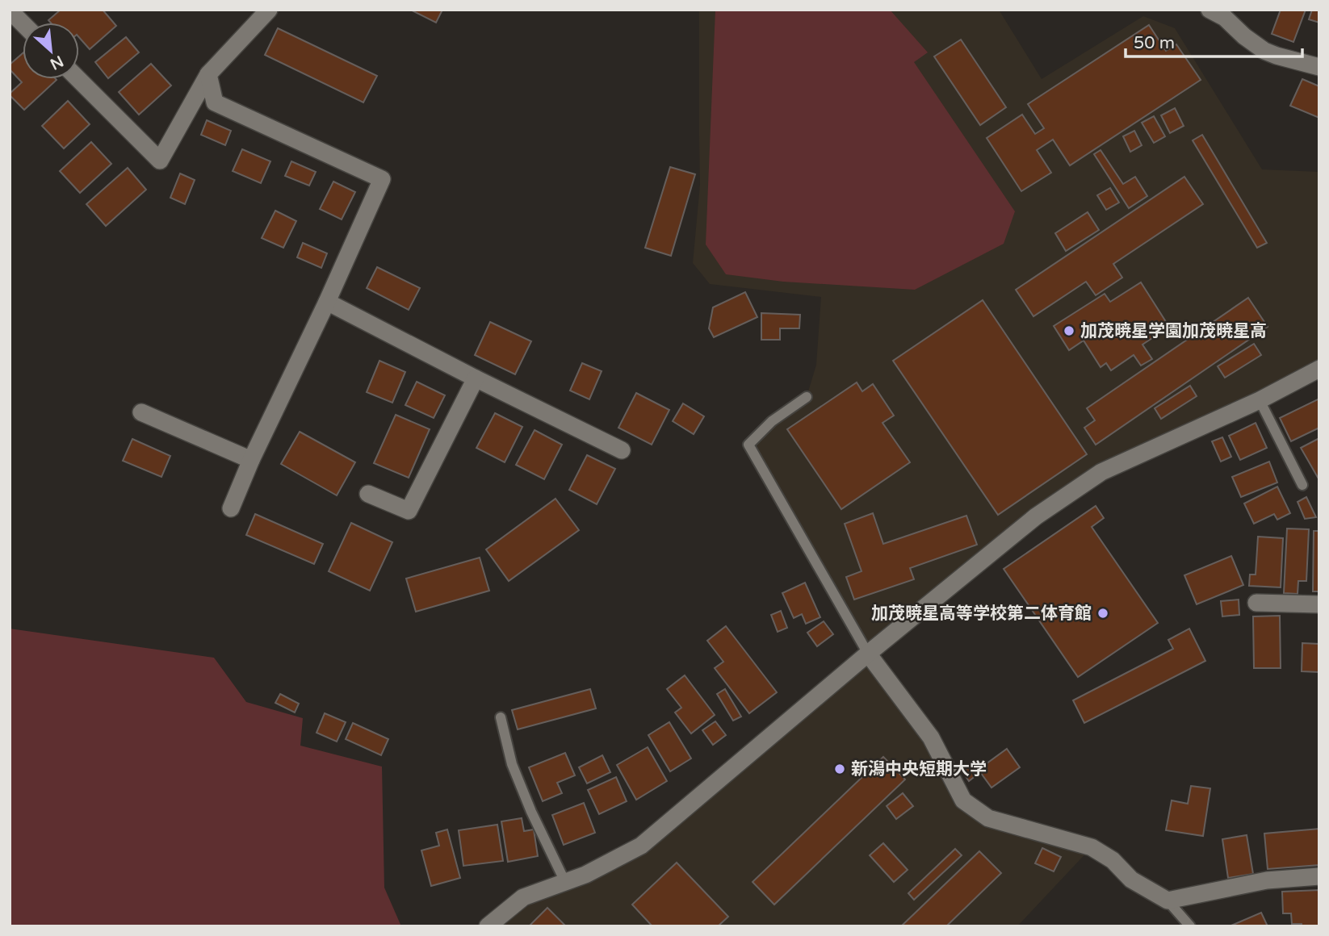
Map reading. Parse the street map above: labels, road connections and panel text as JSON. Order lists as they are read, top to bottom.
{
  "places": ["加茂暁星学園加茂暁星高", "加茂暁星高等学校第二体育館", "新潟中央短期大学"],
  "scale_bar": "50 m",
  "north": "bottom right"
}
